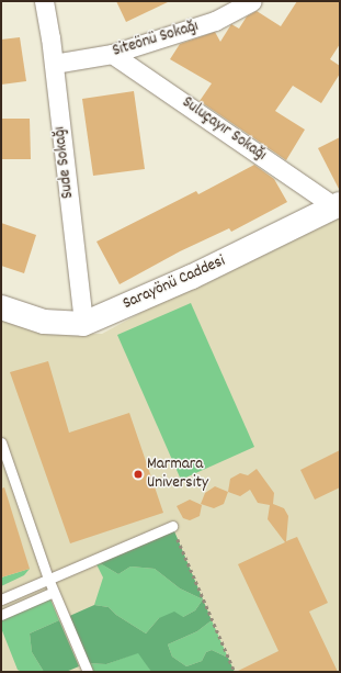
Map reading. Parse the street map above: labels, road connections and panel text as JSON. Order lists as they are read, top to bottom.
{
  "streets": {
    "street": [
      "Siteönü Sokağı",
      "Suluçayır Sokağı",
      "Sude Sokağı",
      "Sarayönü Caddesi"
    ]
  },
  "crossings": [
    ["Siteönü Sokağı", "Suluçayır Sokağı"],
    ["Siteönü Sokağı", "Sude Sokağı"],
    ["Suluçayır Sokağı", "Sarayönü Caddesi"],
    ["Sude Sokağı", "Sarayönü Caddesi"]
  ],
  "places": ["Marmara University"]
}
